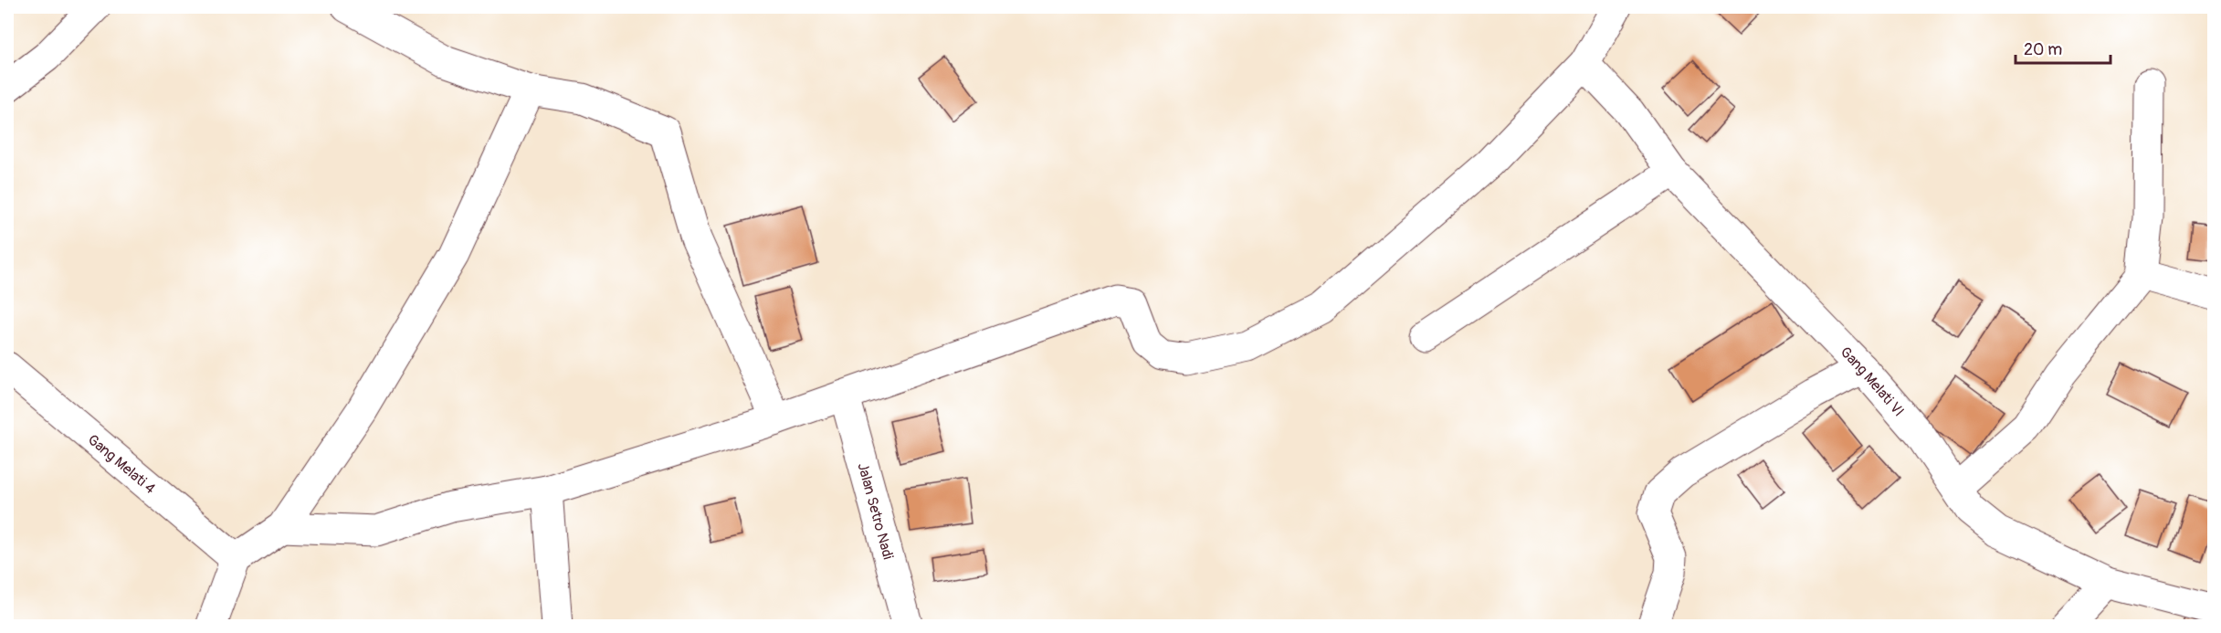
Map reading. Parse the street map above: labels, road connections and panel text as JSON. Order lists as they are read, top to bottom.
{
  "streets": {
    "street": ["Gang Melati VI", "Gang Melati 4", "Jalan Setro Nadi"]
  },
  "scale_bar": "20 m"
}
